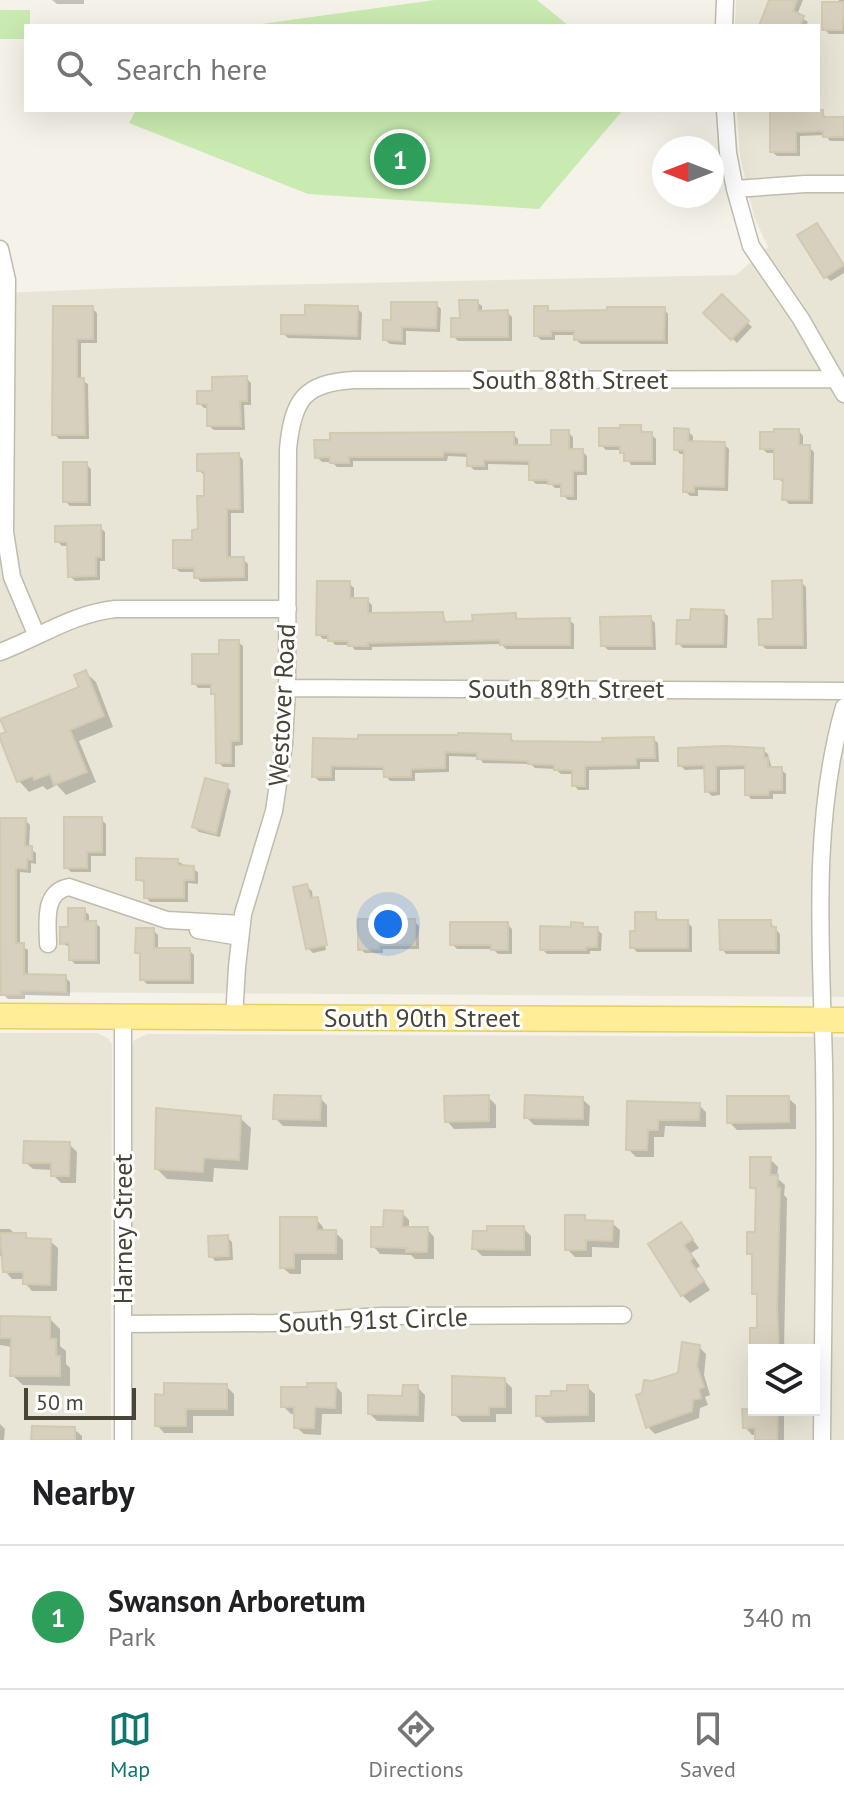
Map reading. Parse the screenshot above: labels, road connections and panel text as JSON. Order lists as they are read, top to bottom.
{
  "streets": {
    "main road": ["South 90th Street"],
    "street": [
      "South 88th Street",
      "South 89th Street",
      "Westover Road",
      "Harney Street",
      "South 91st Circle"
    ]
  },
  "crossings": [
    ["South 88th Street", "Westover Road"],
    ["South 89th Street", "Westover Road"],
    ["Westover Road", "South 90th Street"],
    ["South 90th Street", "Harney Street"],
    ["Harney Street", "South 91st Circle"]
  ],
  "scale_bar": "50 m",
  "north": "left",
  "page": {
    "search": "Search here",
    "pins": "1",
    "scale": "50 m",
    "heading": "Nearby",
    "list": [
      {
        "mark": "1",
        "name": "Swanson Arboretum",
        "note": "Park",
        "value": "340 m"
      }
    ],
    "nav": ["Map", "Directions", "Saved"]
  }
}
